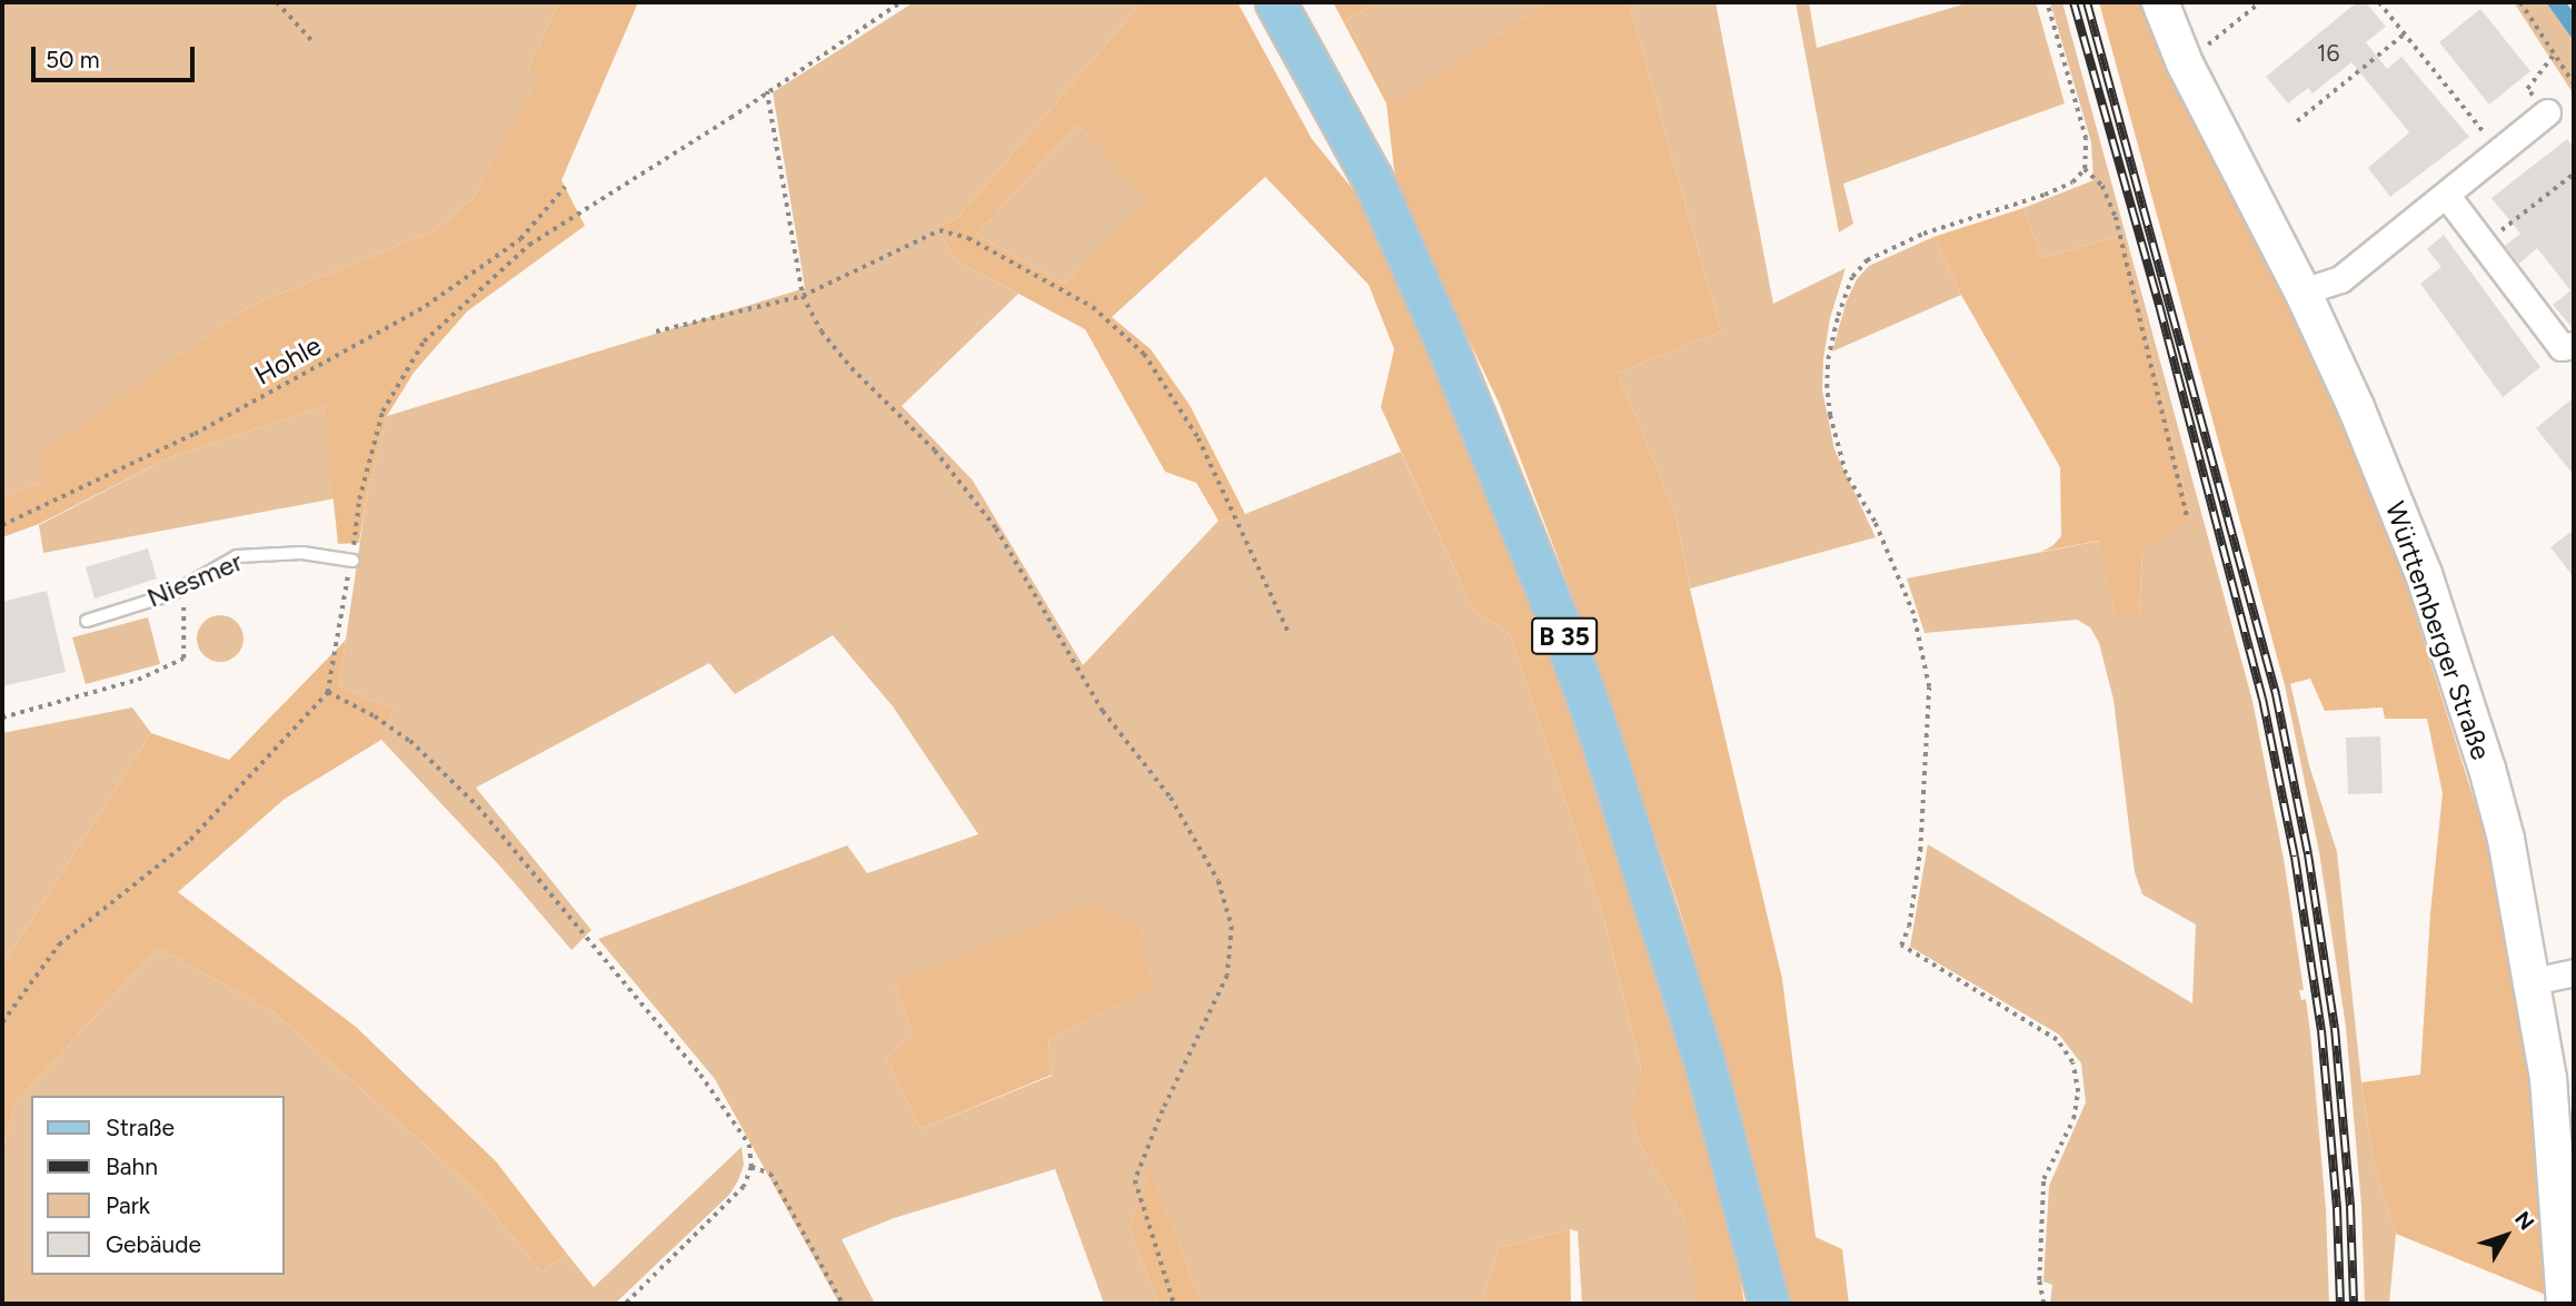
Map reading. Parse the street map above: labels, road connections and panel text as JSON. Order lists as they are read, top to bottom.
{
  "streets": {
    "main road": ["Württemberger Straße", "B 35"],
    "lane": ["Niesmer"],
    "path": ["Hohle"]
  },
  "house_numbers": ["16"],
  "legend": [
    "Straße",
    "Bahn",
    "Park",
    "Gebäude"
  ],
  "scale_bar": "50 m",
  "north": "top right"
}
